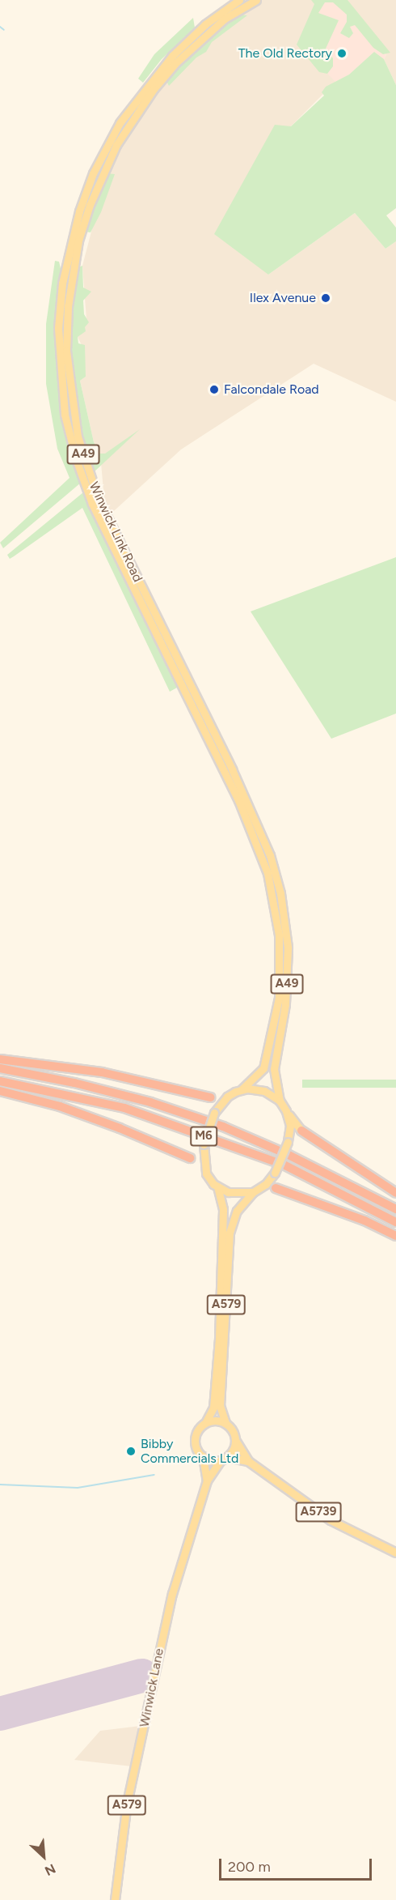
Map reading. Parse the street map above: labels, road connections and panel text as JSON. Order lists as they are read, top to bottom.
{
  "streets": {
    "highway": ["M6"],
    "main road": [
      "A49",
      "Winwick Link Road",
      "A579",
      "A5739",
      "Winwick Lane"
    ]
  },
  "crossings": [
    ["Winwick Link Road", "A579"],
    ["A579", "A5739"],
    ["A579", "Winwick Lane"],
    ["A5739", "Winwick Lane"]
  ],
  "places": [
    "The Old Rectory",
    "Ilex Avenue",
    "Falcondale Road",
    "Bibby Commercials Ltd"
  ],
  "scale_bar": "200 m",
  "north": "bottom right"
}
